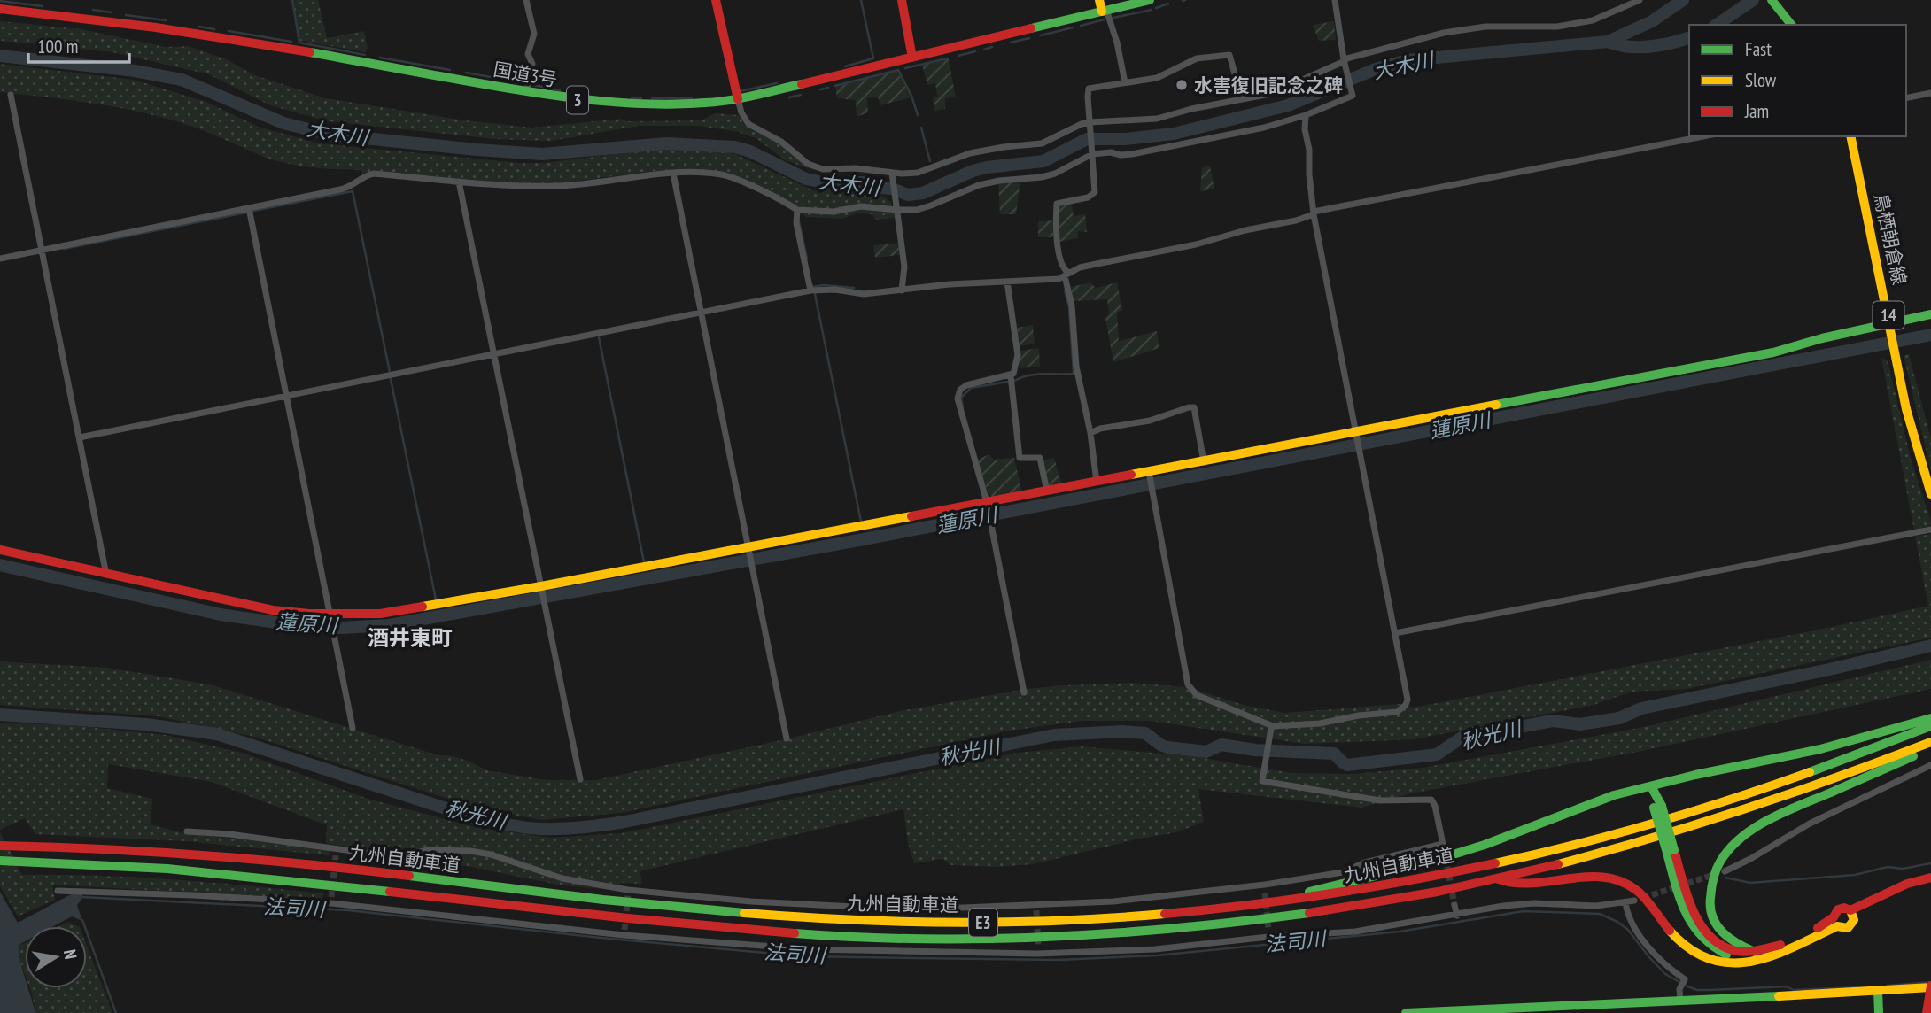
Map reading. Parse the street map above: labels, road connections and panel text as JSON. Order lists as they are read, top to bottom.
{
  "streets": {
    "main road": [
      "国道3号",
      "3",
      "鳥栖朝倉線",
      "14",
      "九州自動車道",
      "E3"
    ]
  },
  "districts": ["酒井東町"],
  "water": [
    "大木川",
    "蓮原川",
    "秋光川",
    "法司川"
  ],
  "places": ["水害復旧記念之碑"],
  "legend": ["Fast", "Slow", "Jam"],
  "scale_bar": "100 m",
  "north": "right"
}
